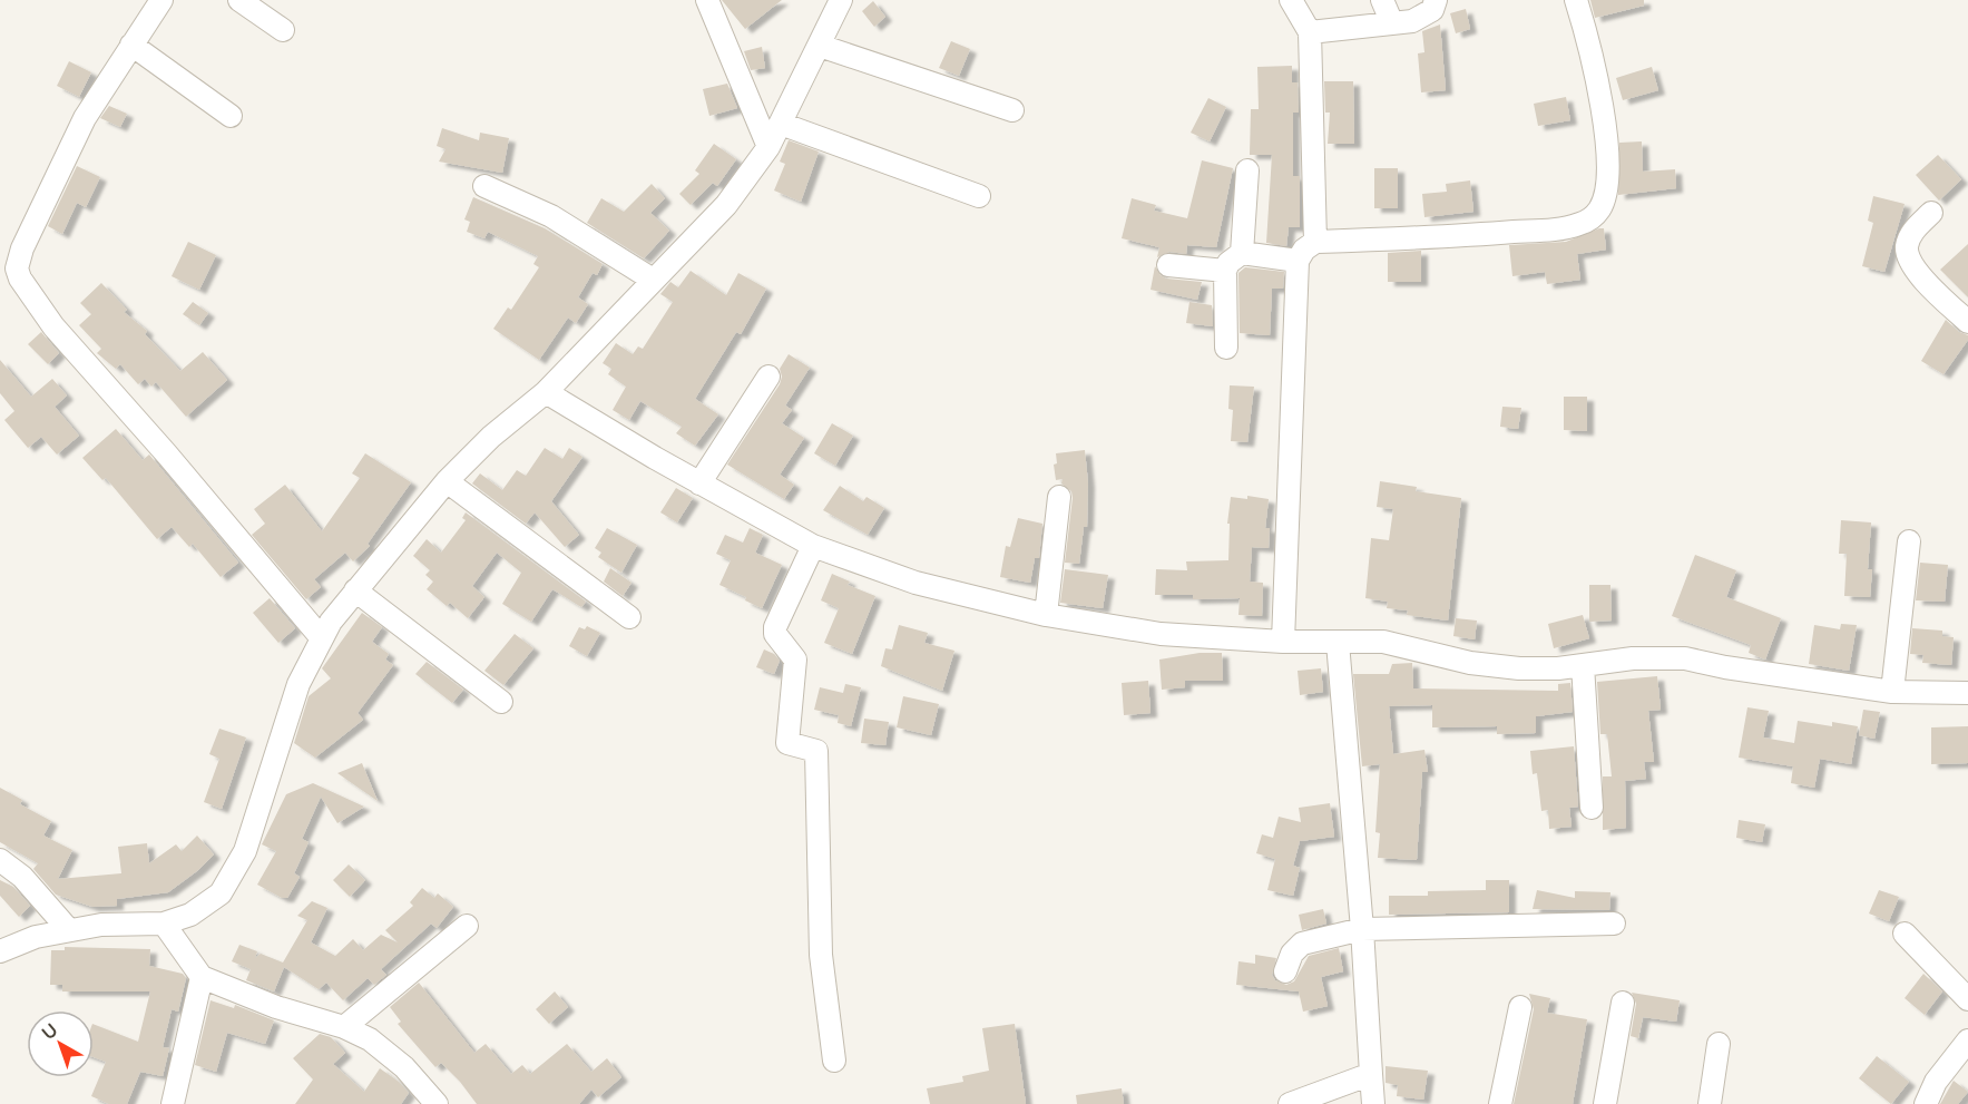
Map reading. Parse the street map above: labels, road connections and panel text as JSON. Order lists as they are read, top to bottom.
{
  "north": "top left"
}
